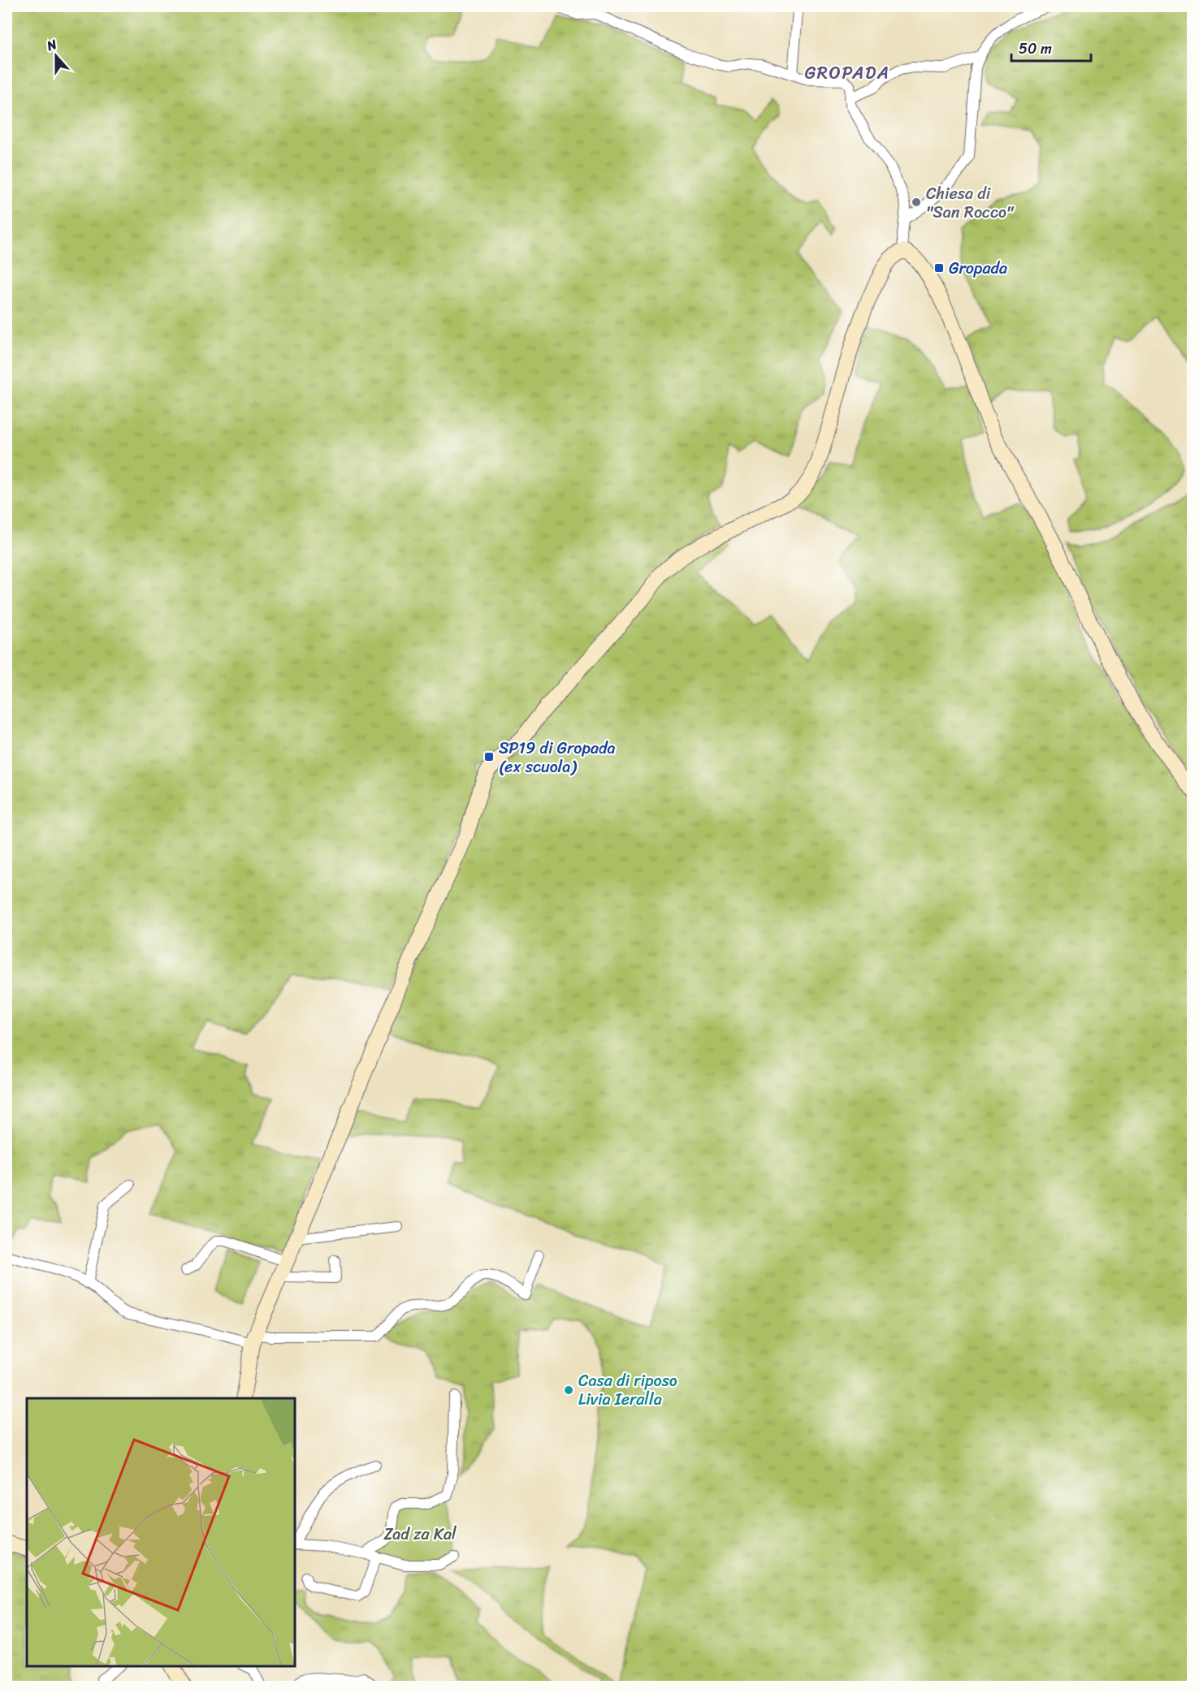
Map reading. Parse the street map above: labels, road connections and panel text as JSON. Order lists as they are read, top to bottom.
{
  "districts": ["GROPADA"],
  "parks": ["Zad za Kal"],
  "places": {
    "other": ["Chiesa di \"San Rocco\"", "Casa di riposo Livia Ieralla"],
    "transit": ["Gropada", "SP19 di Gropada (ex scuola)"]
  },
  "scale_bar": "50 m",
  "north": "top"
}
